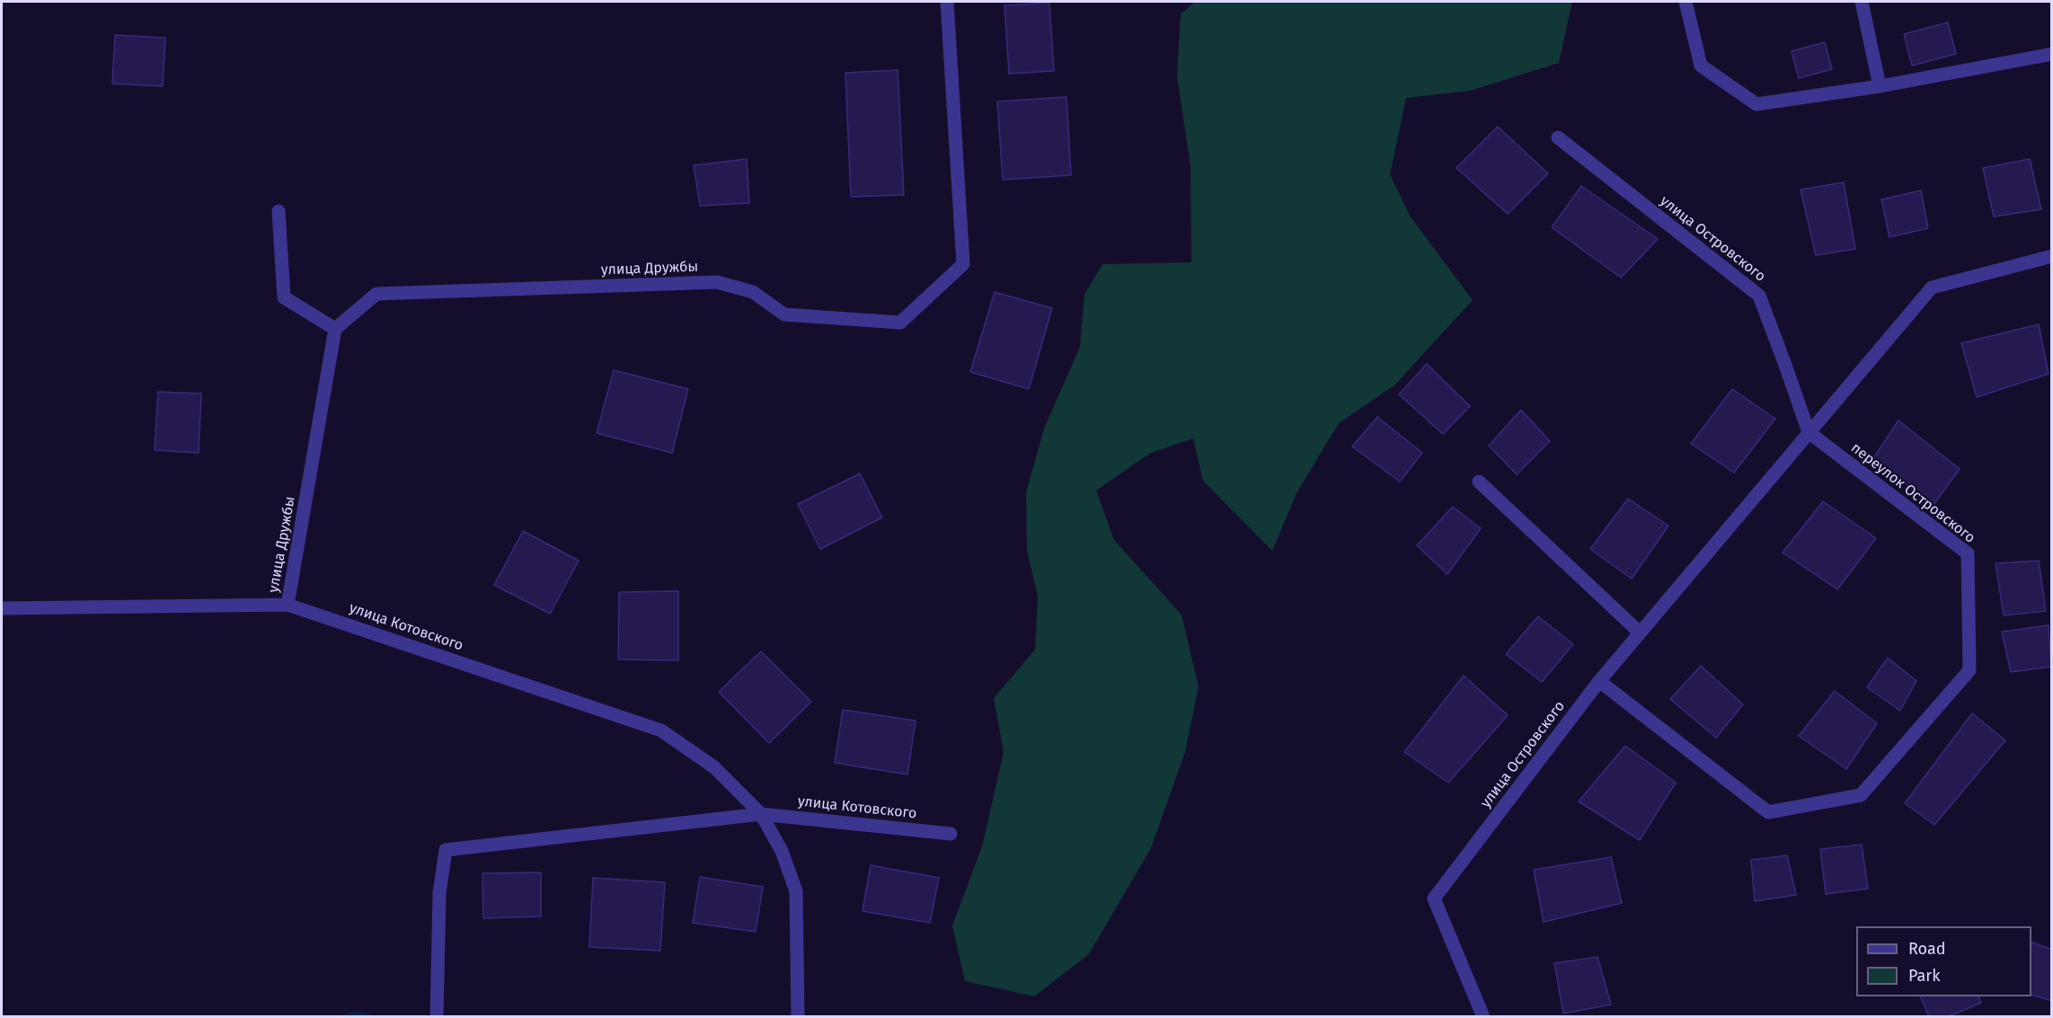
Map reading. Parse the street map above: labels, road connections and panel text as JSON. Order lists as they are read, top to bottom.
{
  "streets": {
    "street": [
      "улица Островского",
      "улица Дружбы",
      "переулок Островского",
      "улица Котовского"
    ]
  },
  "crossings": [
    ["улица Островского", "переулок Островского"],
    ["улица Дружбы", "улица Котовского"]
  ],
  "legend": ["Road", "Park"]
}
